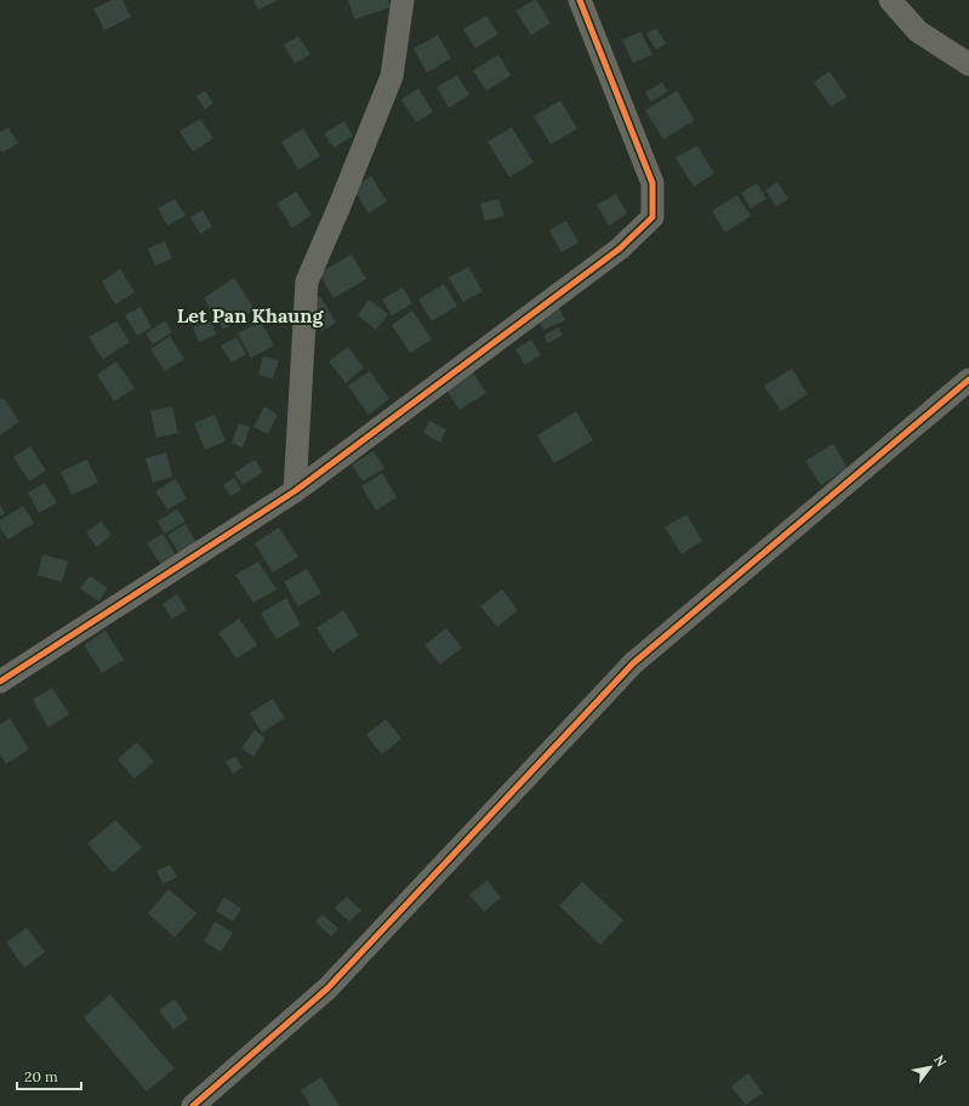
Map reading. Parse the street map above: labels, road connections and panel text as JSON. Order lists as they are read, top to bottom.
{
  "districts": ["Let Pan Khaung"],
  "scale_bar": "20 m",
  "north": "top right"
}
